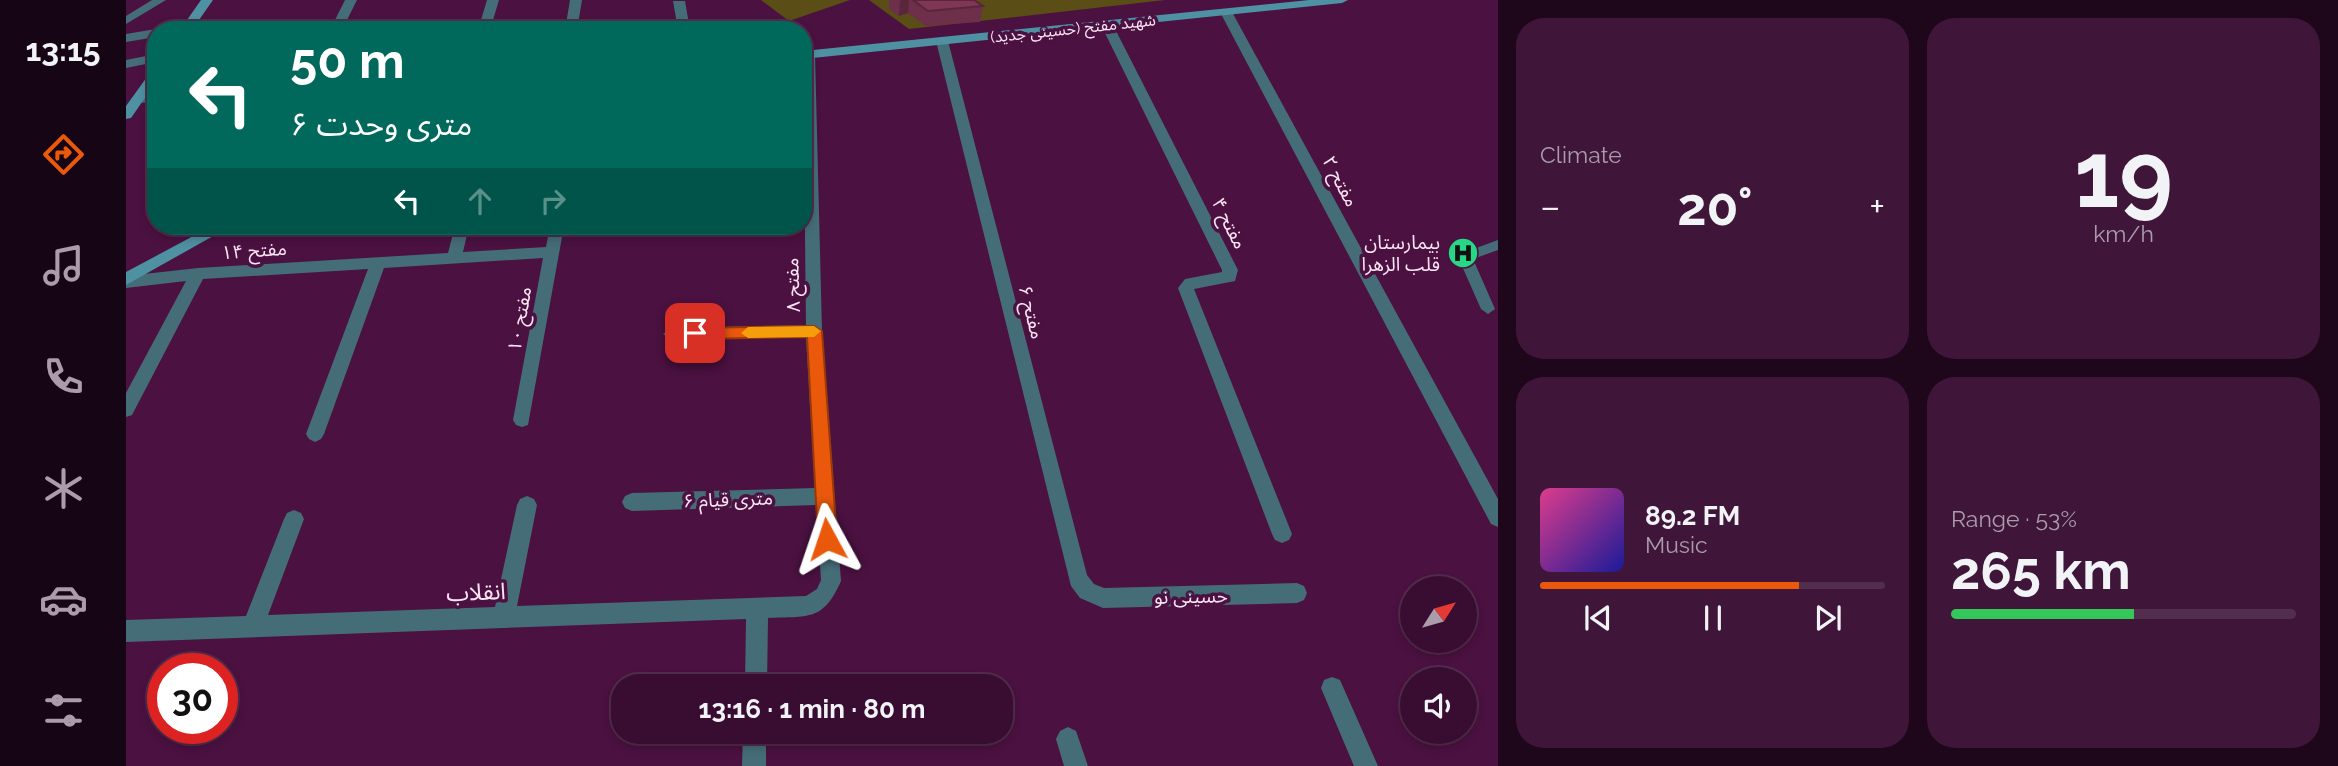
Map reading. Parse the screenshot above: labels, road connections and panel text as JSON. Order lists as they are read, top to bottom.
{
  "streets": {
    "street": [
      "شهید مفتح (حسینی جدید)",
      "مفتح ۲",
      "مفتح ۴",
      "مفتح ۱۴",
      "مفتح ۸",
      "مفتح ۶",
      "مفتح ۱۰",
      "۶ متری قیام",
      "انقلاب",
      "حسینی نو"
    ]
  },
  "crossings": [
    ["شهید مفتح (حسینی جدید)", "مفتح ۲"],
    ["شهید مفتح (حسینی جدید)", "مفتح ۴"],
    ["شهید مفتح (حسینی جدید)", "مفتح ۶"],
    ["مفتح ۱۴", "مفتح ۱۰"],
    ["مفتح ۸", "۶ متری قیام"],
    ["مفتح ۸", "انقلاب"],
    ["مفتح ۶", "حسینی نو"]
  ],
  "places": {
    "hospital": ["بیمارستان قلب الزهرا"]
  },
  "north": "top right",
  "page": {
    "tabs": "13:15",
    "tile": [
      "Climate",
      ["19", "km/h"],
      ["Range · 53%", "265 km"]
    ],
    "turn": ["50 m", "۶ متری وحدت"],
    "heat": ["−", "20°", "+"],
    "song": ["89.2 FM", "Music"],
    "limit": "30",
    "trip": "13:16 · 1 min · 80 m"
  }
}
